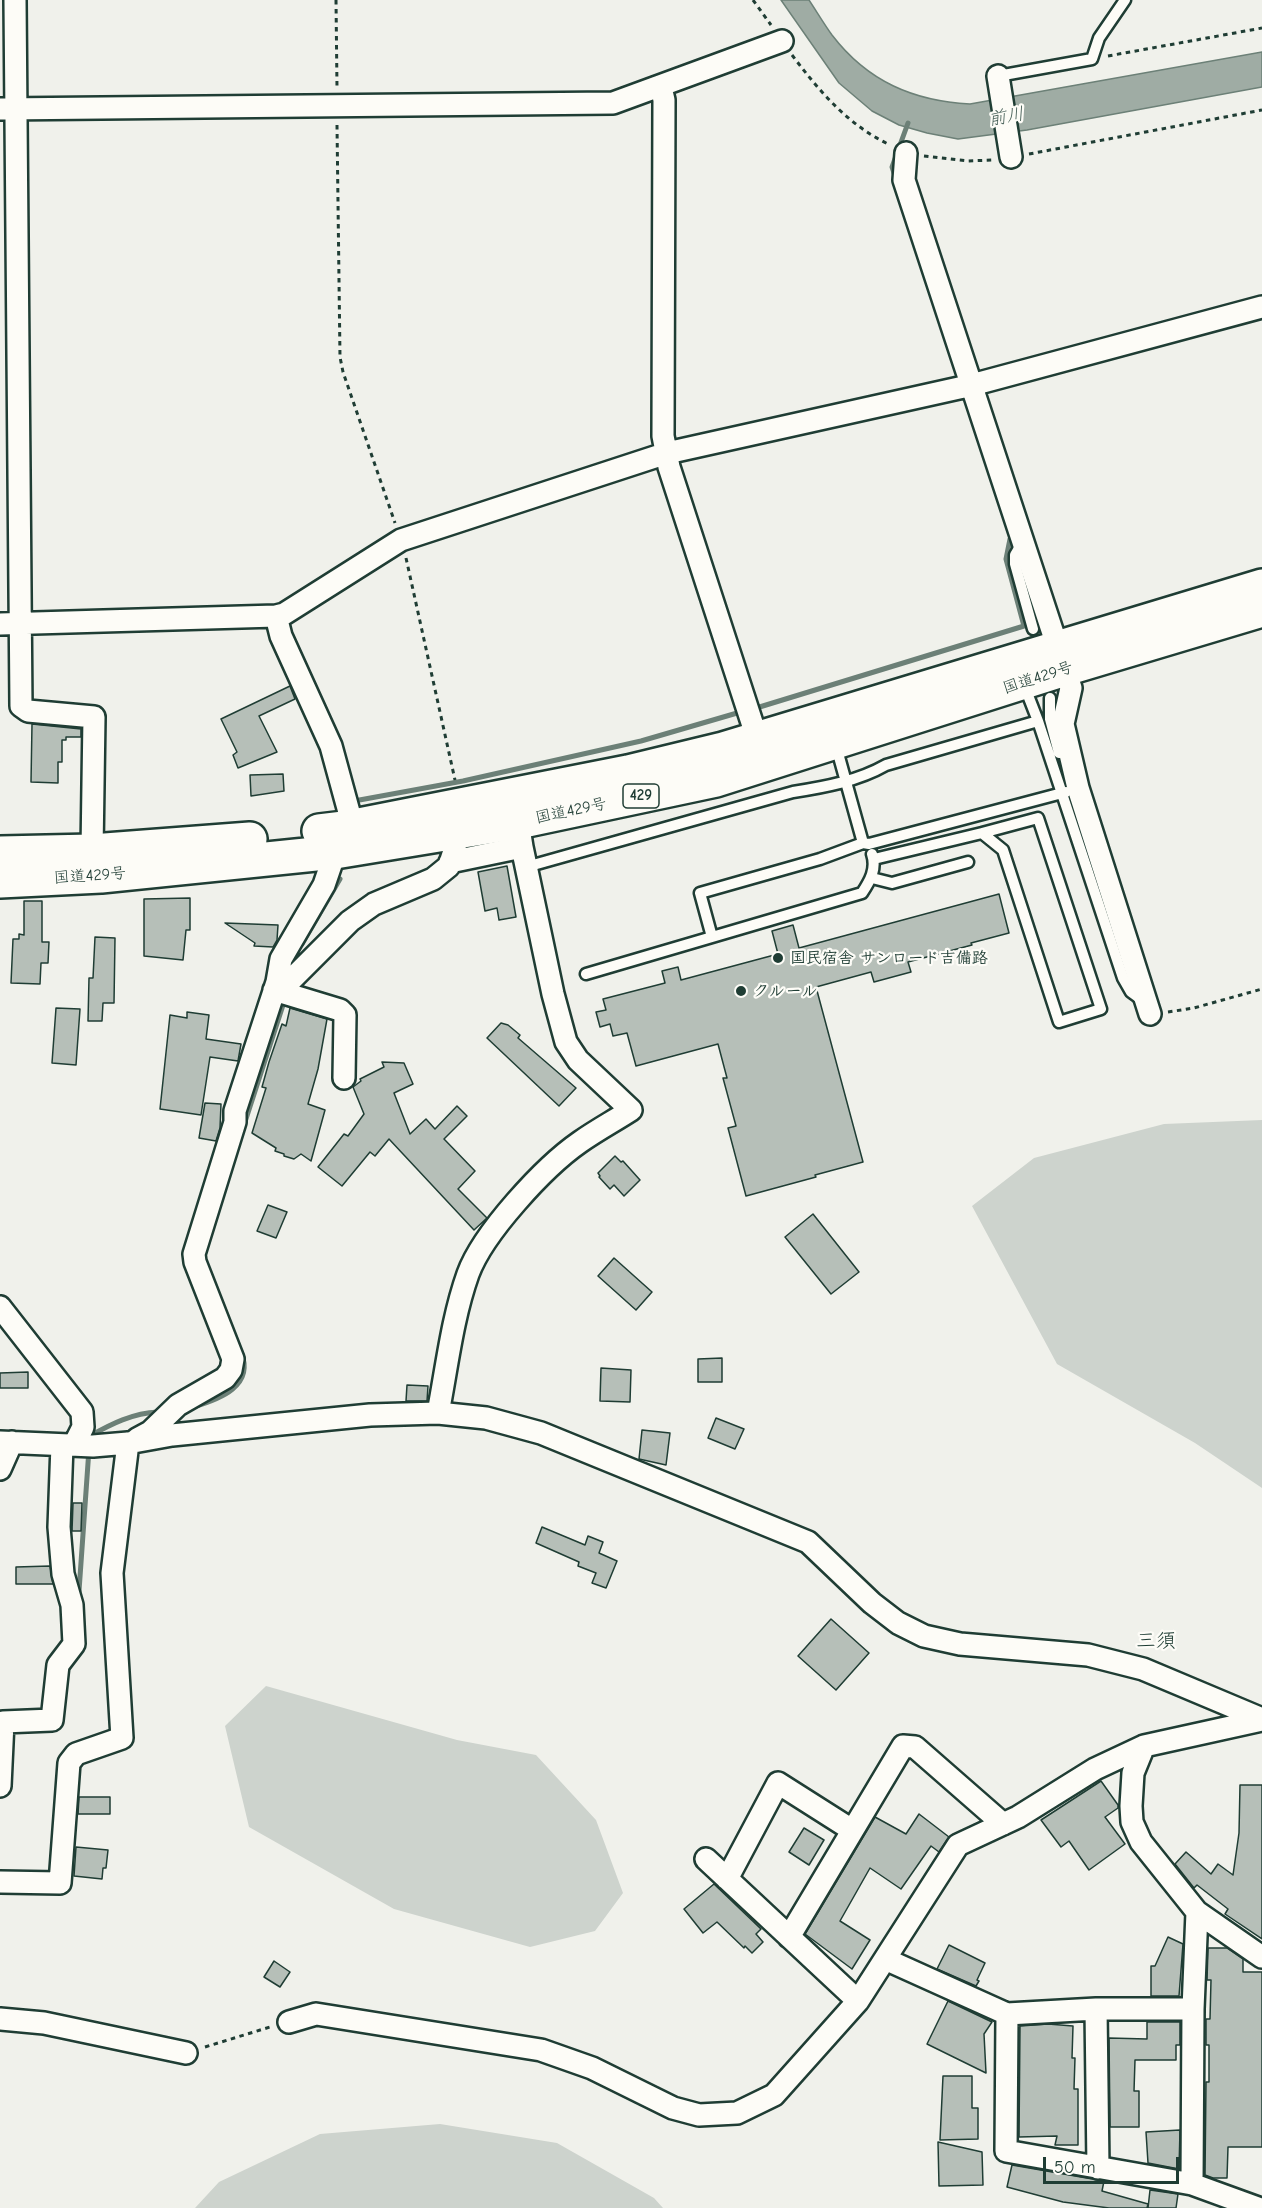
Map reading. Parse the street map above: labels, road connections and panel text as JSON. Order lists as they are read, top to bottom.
{
  "streets": {
    "highway": ["国道429号", "429"]
  },
  "districts": ["三須"],
  "water": ["前川"],
  "places": ["国民宿舎 サンロード吉備路", "クルール"],
  "scale_bar": "50 m"
}
